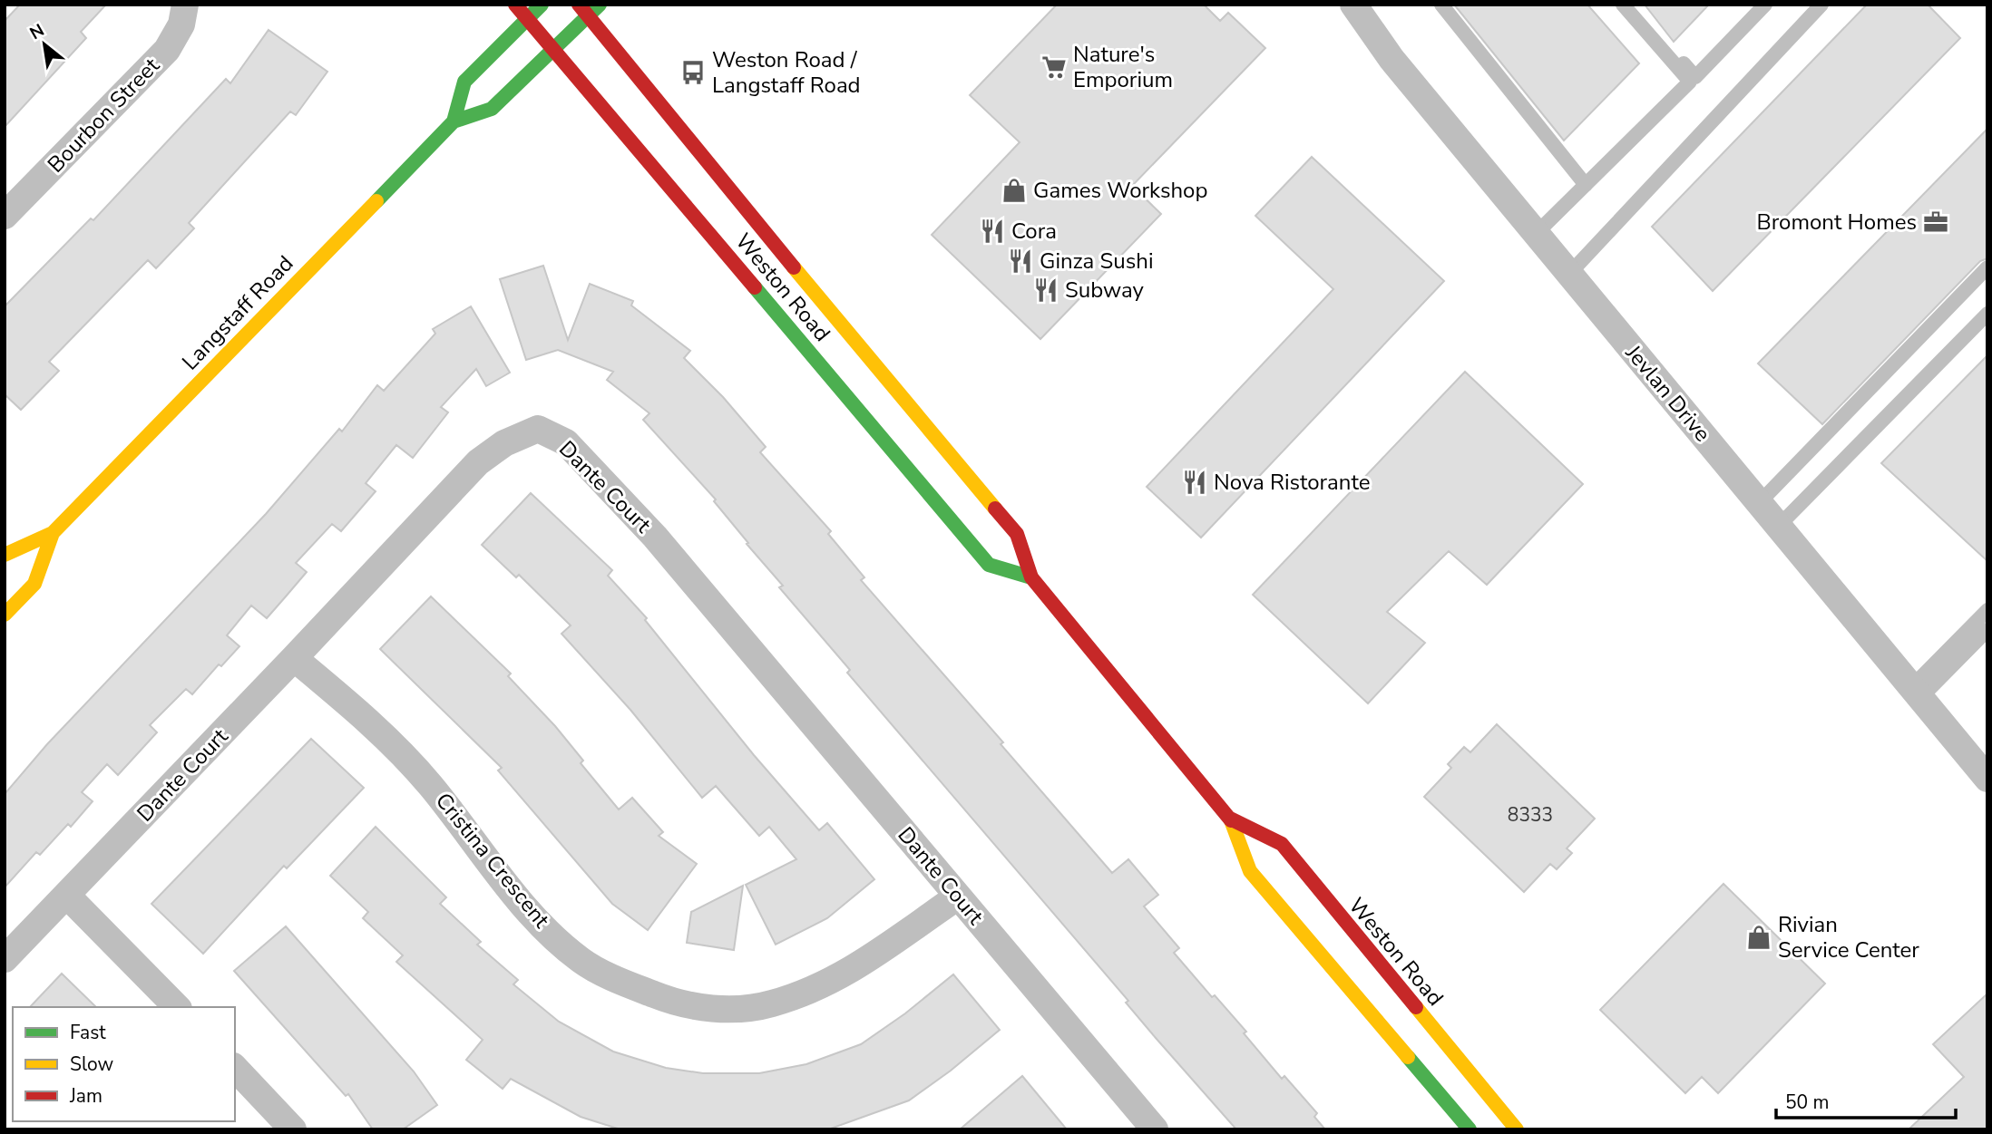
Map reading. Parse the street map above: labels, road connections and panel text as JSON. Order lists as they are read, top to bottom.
{
  "streets": {
    "main road": ["Weston Road", "Langstaff Road"],
    "street": [
      "Bourbon Street",
      "Jevlan Drive",
      "Dante Court",
      "Cristina Crescent"
    ]
  },
  "crossings": [
    ["Weston Road", "Langstaff Road"],
    ["Dante Court", "Cristina Crescent"]
  ],
  "places": {
    "supermarket": ["Nature's Emporium"],
    "bus stop": ["Weston Road / Langstaff Road"],
    "shop": ["Games Workshop", "Rivian Service Center"],
    "office": ["Bromont Homes"],
    "restaurant": [
      "Cora",
      "Ginza Sushi",
      "Subway",
      "Nova Ristorante"
    ]
  },
  "house_numbers": ["8333"],
  "legend": ["Fast", "Slow", "Jam"],
  "scale_bar": "50 m",
  "north": "top left"
}
